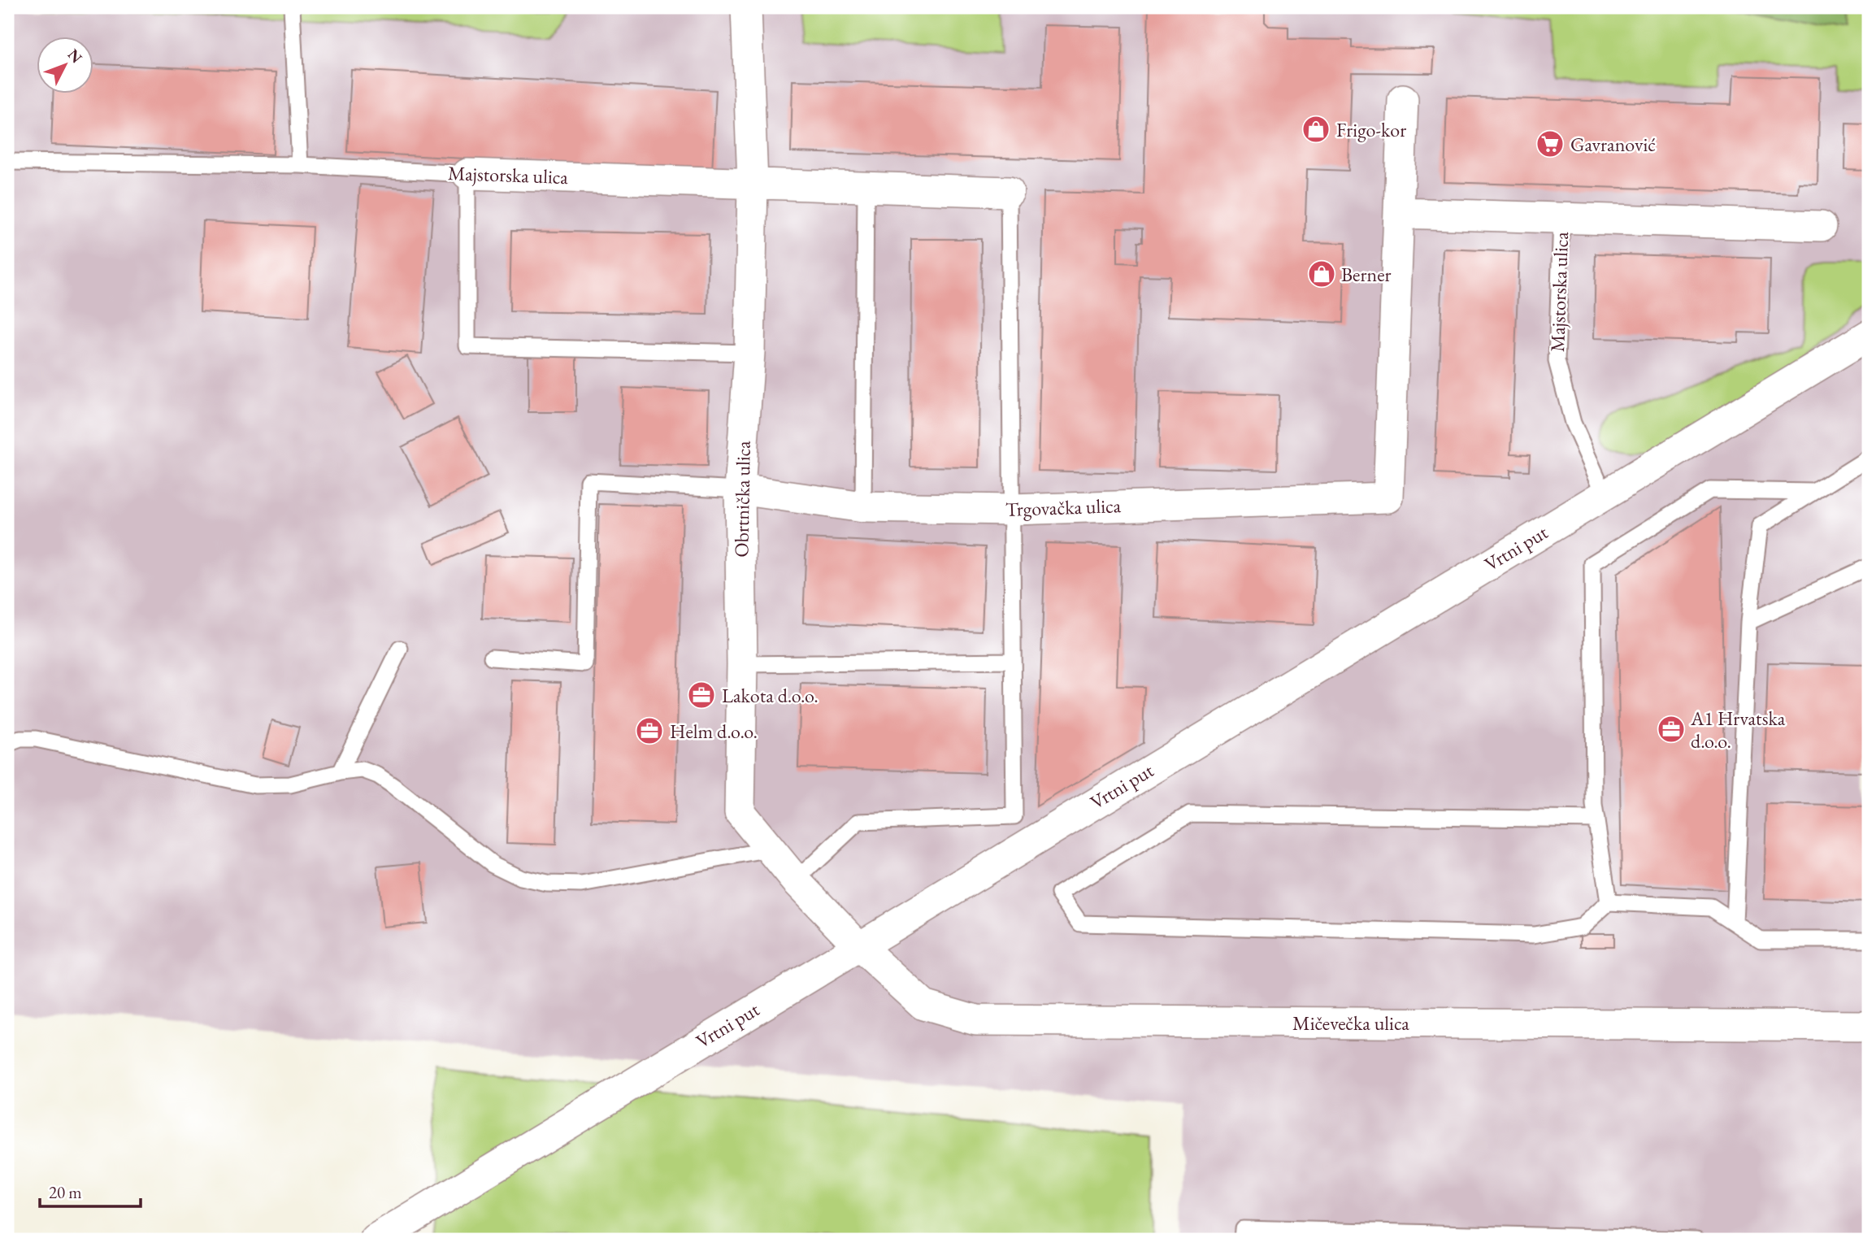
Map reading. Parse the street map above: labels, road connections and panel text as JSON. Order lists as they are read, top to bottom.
{
  "streets": {
    "street": [
      "Majstorska ulica",
      "Obrtnička ulica",
      "Trgovačka ulica",
      "Vrtni put",
      "Mičevečka ulica"
    ]
  },
  "crossings": [
    ["Majstorska ulica", "Obrtnička ulica"],
    ["Majstorska ulica", "Trgovačka ulica"],
    ["Majstorska ulica", "Vrtni put"],
    ["Obrtnička ulica", "Trgovačka ulica"],
    ["Obrtnička ulica", "Vrtni put"],
    ["Obrtnička ulica", "Mičevečka ulica"],
    ["Vrtni put", "Mičevečka ulica"]
  ],
  "places": {
    "shop": ["Frigo-kor", "Berner"],
    "supermarket": ["Gavranović"],
    "office": ["Lakota d.o.o.", "A1 Hrvatska d.o.o.", "Helm d.o.o."]
  },
  "scale_bar": "20 m",
  "north": "top right"
}
